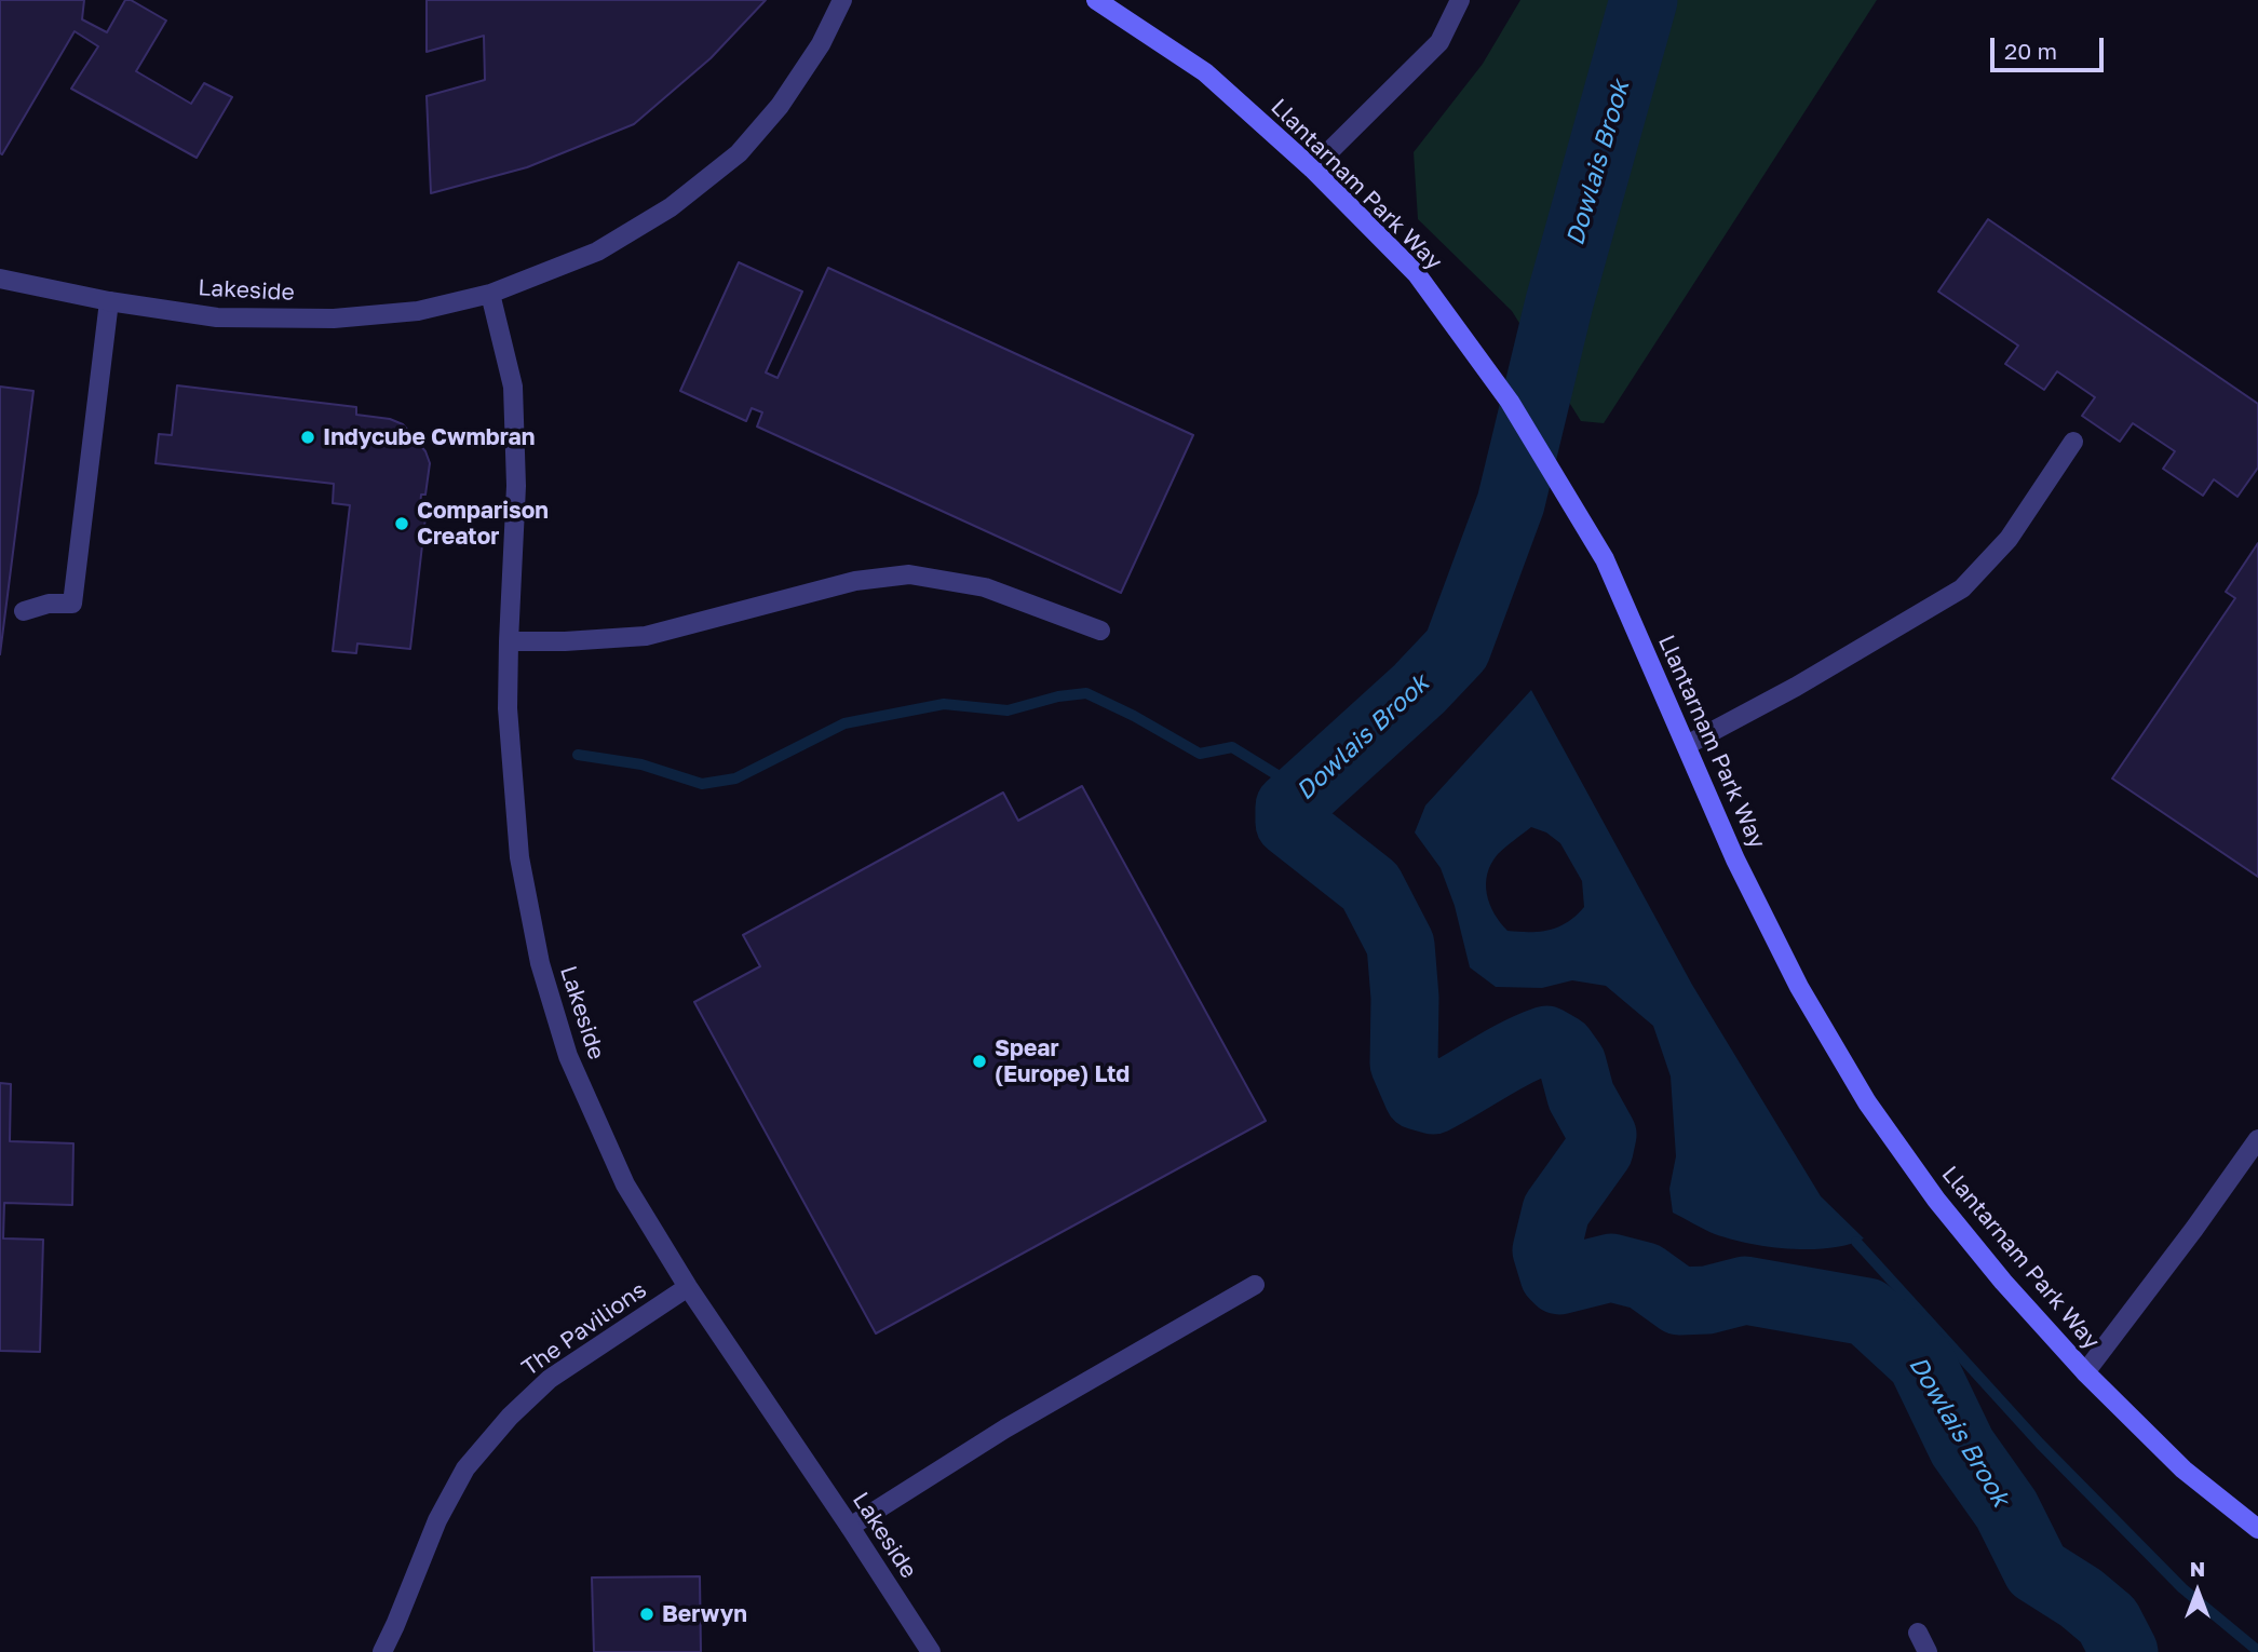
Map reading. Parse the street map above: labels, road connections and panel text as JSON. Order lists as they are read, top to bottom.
{
  "streets": {
    "street": ["Llantarnam Park Way", "Lakeside", "The Pavilions"]
  },
  "crossings": [
    ["Lakeside", "The Pavilions"]
  ],
  "water": ["Dowlais Brook"],
  "places": [
    "Indycube Cwmbran",
    "Comparison Creator",
    "Spear (Europe) Ltd",
    "Berwyn"
  ],
  "scale_bar": "20 m",
  "north": "top"
}
